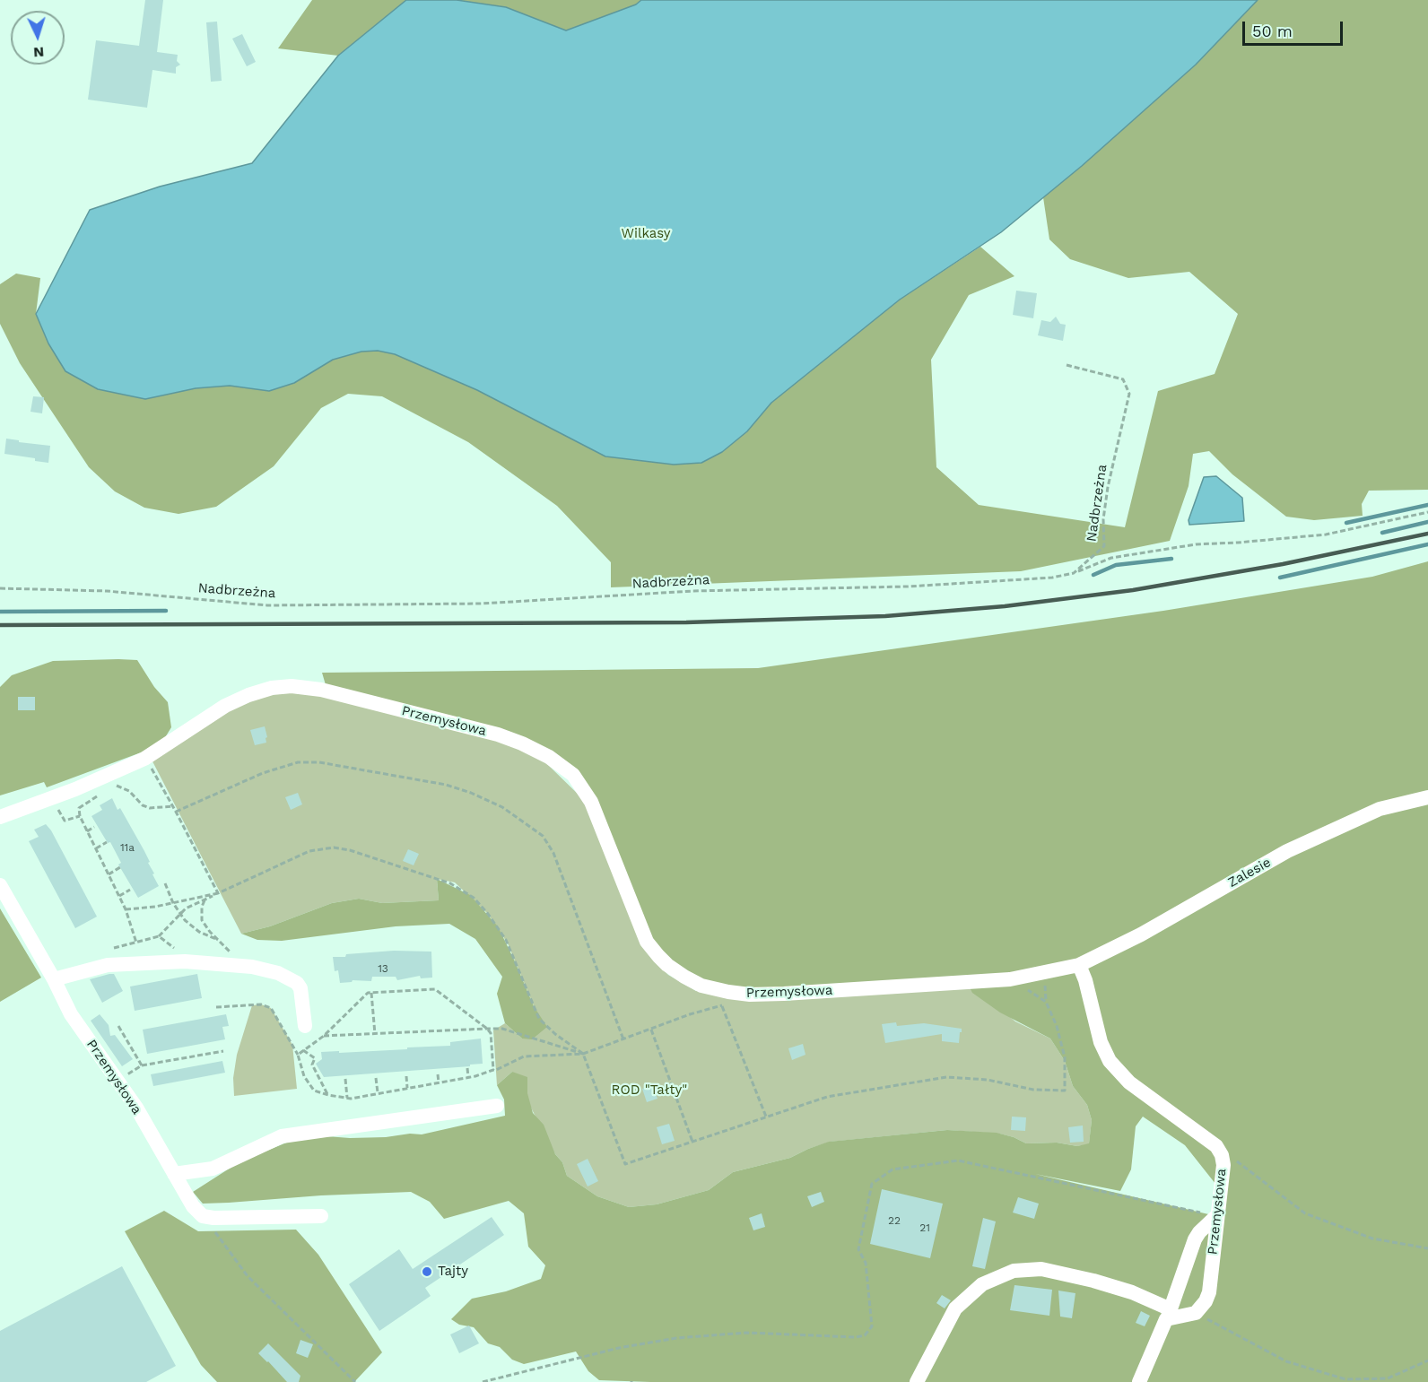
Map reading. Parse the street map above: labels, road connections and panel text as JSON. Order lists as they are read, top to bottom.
{
  "streets": {
    "street": ["Przemysłowa", "Zalesie"],
    "path": ["Nadbrzeżna"]
  },
  "crossings": [
    ["Przemysłowa", "Zalesie"]
  ],
  "parks": ["Wilkasy", "ROD \"Tałty\""],
  "places": ["Tajty"],
  "house_numbers": [
    "11a",
    "13",
    "22",
    "21"
  ],
  "scale_bar": "50 m",
  "north": "bottom"
}
